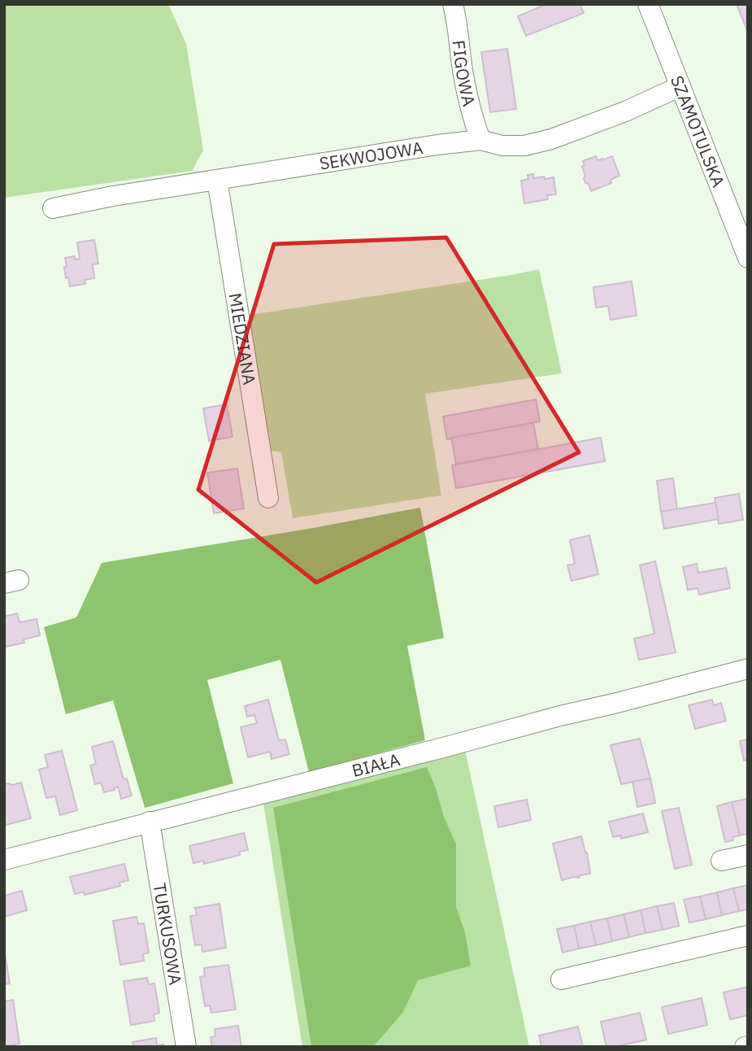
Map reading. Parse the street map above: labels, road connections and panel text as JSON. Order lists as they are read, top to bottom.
{
  "streets": {
    "street": [
      "FIGOWA",
      "SZAMOTULSKA",
      "SEKWOJOWA",
      "MIEDZIANA",
      "BIAŁA",
      "TURKUSOWA"
    ]
  },
  "crossings": [
    ["FIGOWA", "SEKWOJOWA"],
    ["SZAMOTULSKA", "SEKWOJOWA"],
    ["SEKWOJOWA", "MIEDZIANA"],
    ["BIAŁA", "TURKUSOWA"]
  ]
}
